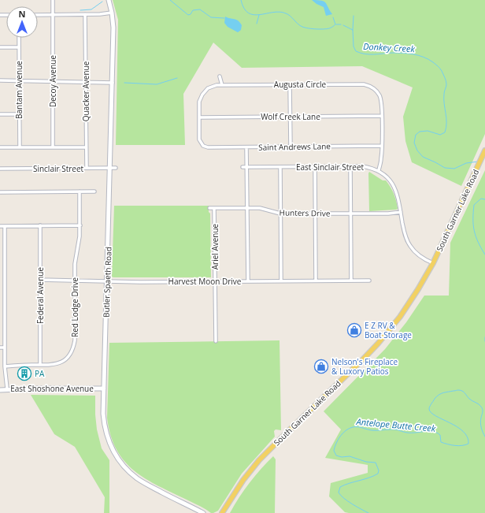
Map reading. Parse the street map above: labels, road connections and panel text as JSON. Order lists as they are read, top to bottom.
{
  "streets": {
    "main road": ["South Garner Lake Road", "Butler Spaeth Road", "East Shoshone Avenue"],
    "street": [
      "Decoy Avenue",
      "Augusta Circle",
      "Bantam Avenue",
      "Quacker Avenue",
      "Wolf Creek Lane",
      "Saint Andrews Lane",
      "East Sinclair Street",
      "Sinclair Street",
      "Hunters Drive",
      "Ariel Avenue",
      "Harvest Moon Drive",
      "Federal Avenue",
      "Red Lodge Drive"
    ]
  },
  "crossings": [
    ["Augusta Circle", "Wolf Creek Lane"],
    ["Augusta Circle", "Saint Andrews Lane"],
    ["Augusta Circle", "East Sinclair Street"],
    ["Quacker Avenue", "Sinclair Street"],
    ["East Sinclair Street", "South Garner Lake Road"],
    ["East Sinclair Street", "Hunters Drive"],
    ["Sinclair Street", "Butler Spaeth Road"],
    ["Hunters Drive", "Ariel Avenue"],
    ["Ariel Avenue", "Harvest Moon Drive"],
    ["Harvest Moon Drive", "Butler Spaeth Road"],
    ["Harvest Moon Drive", "Federal Avenue"],
    ["Harvest Moon Drive", "Red Lodge Drive"],
    ["Butler Spaeth Road", "East Shoshone Avenue"],
    ["Federal Avenue", "Red Lodge Drive"]
  ],
  "water": ["Donkey Creek", "Antelope Butte Creek"],
  "places": {
    "shop": ["E Z RV & Boat Storage", "Nelson's Fireplace & Luxory Patios"],
    "building": ["PA"]
  },
  "north": "top"
}
